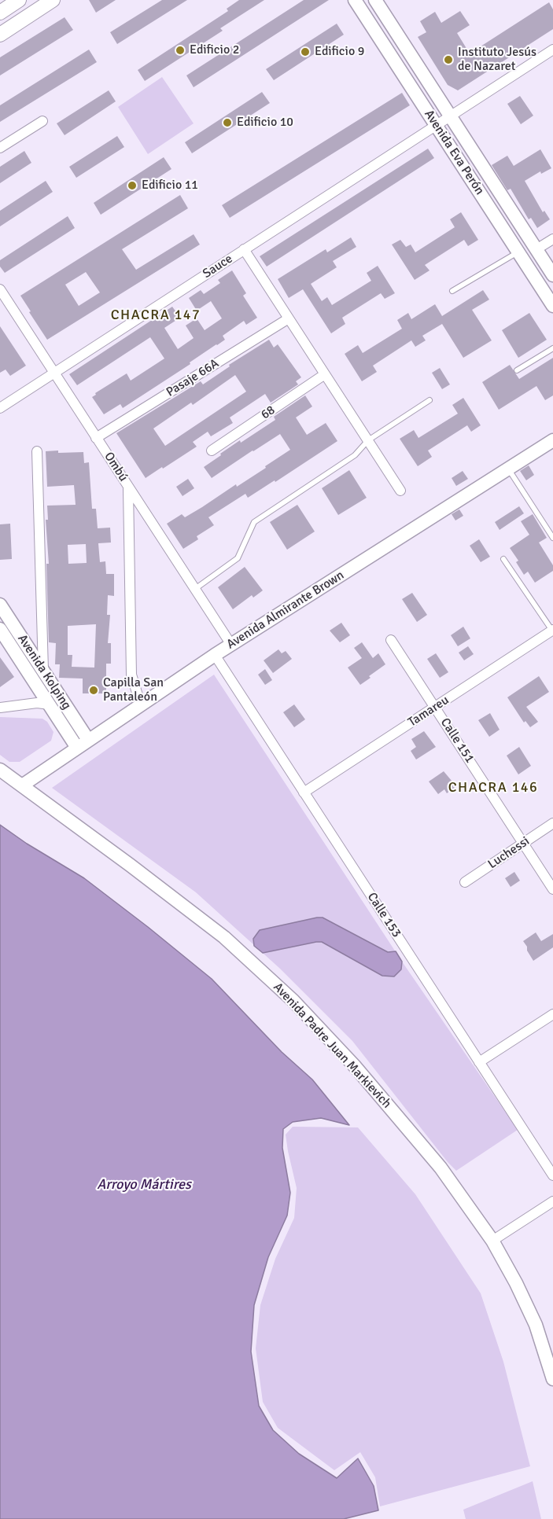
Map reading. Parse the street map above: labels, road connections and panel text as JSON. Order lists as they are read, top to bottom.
{
  "streets": {
    "main road": [
      "Avenida Eva Perón",
      "Avenida Almirante Brown",
      "Avenida Kolping",
      "Avenida Padre Juan Markievich"
    ],
    "street": [
      "Sauce",
      "Pasaje 66A",
      "68",
      "Ombú",
      "Tamareu",
      "Calle 151",
      "Luchessi",
      "Calle 153"
    ]
  },
  "crossings": [
    ["Avenida Eva Perón", "Sauce"],
    ["Sauce", "Ombú"],
    ["Pasaje 66A", "Ombú"],
    ["Ombú", "Avenida Almirante Brown"],
    ["Avenida Almirante Brown", "Avenida Kolping"],
    ["Avenida Almirante Brown", "Calle 153"],
    ["Avenida Almirante Brown", "Avenida Padre Juan Markievich"],
    ["Tamareu", "Calle 151"],
    ["Tamareu", "Calle 153"],
    ["Calle 151", "Luchessi"]
  ],
  "districts": ["CHACRA 147", "CHACRA 146"],
  "water": ["Arroyo Mártires"],
  "places": [
    "Edificio 2",
    "Edificio 9",
    "Instituto Jesús de Nazaret",
    "Edificio 10",
    "Edificio 11",
    "Capilla San Pantaleón"
  ]
}
